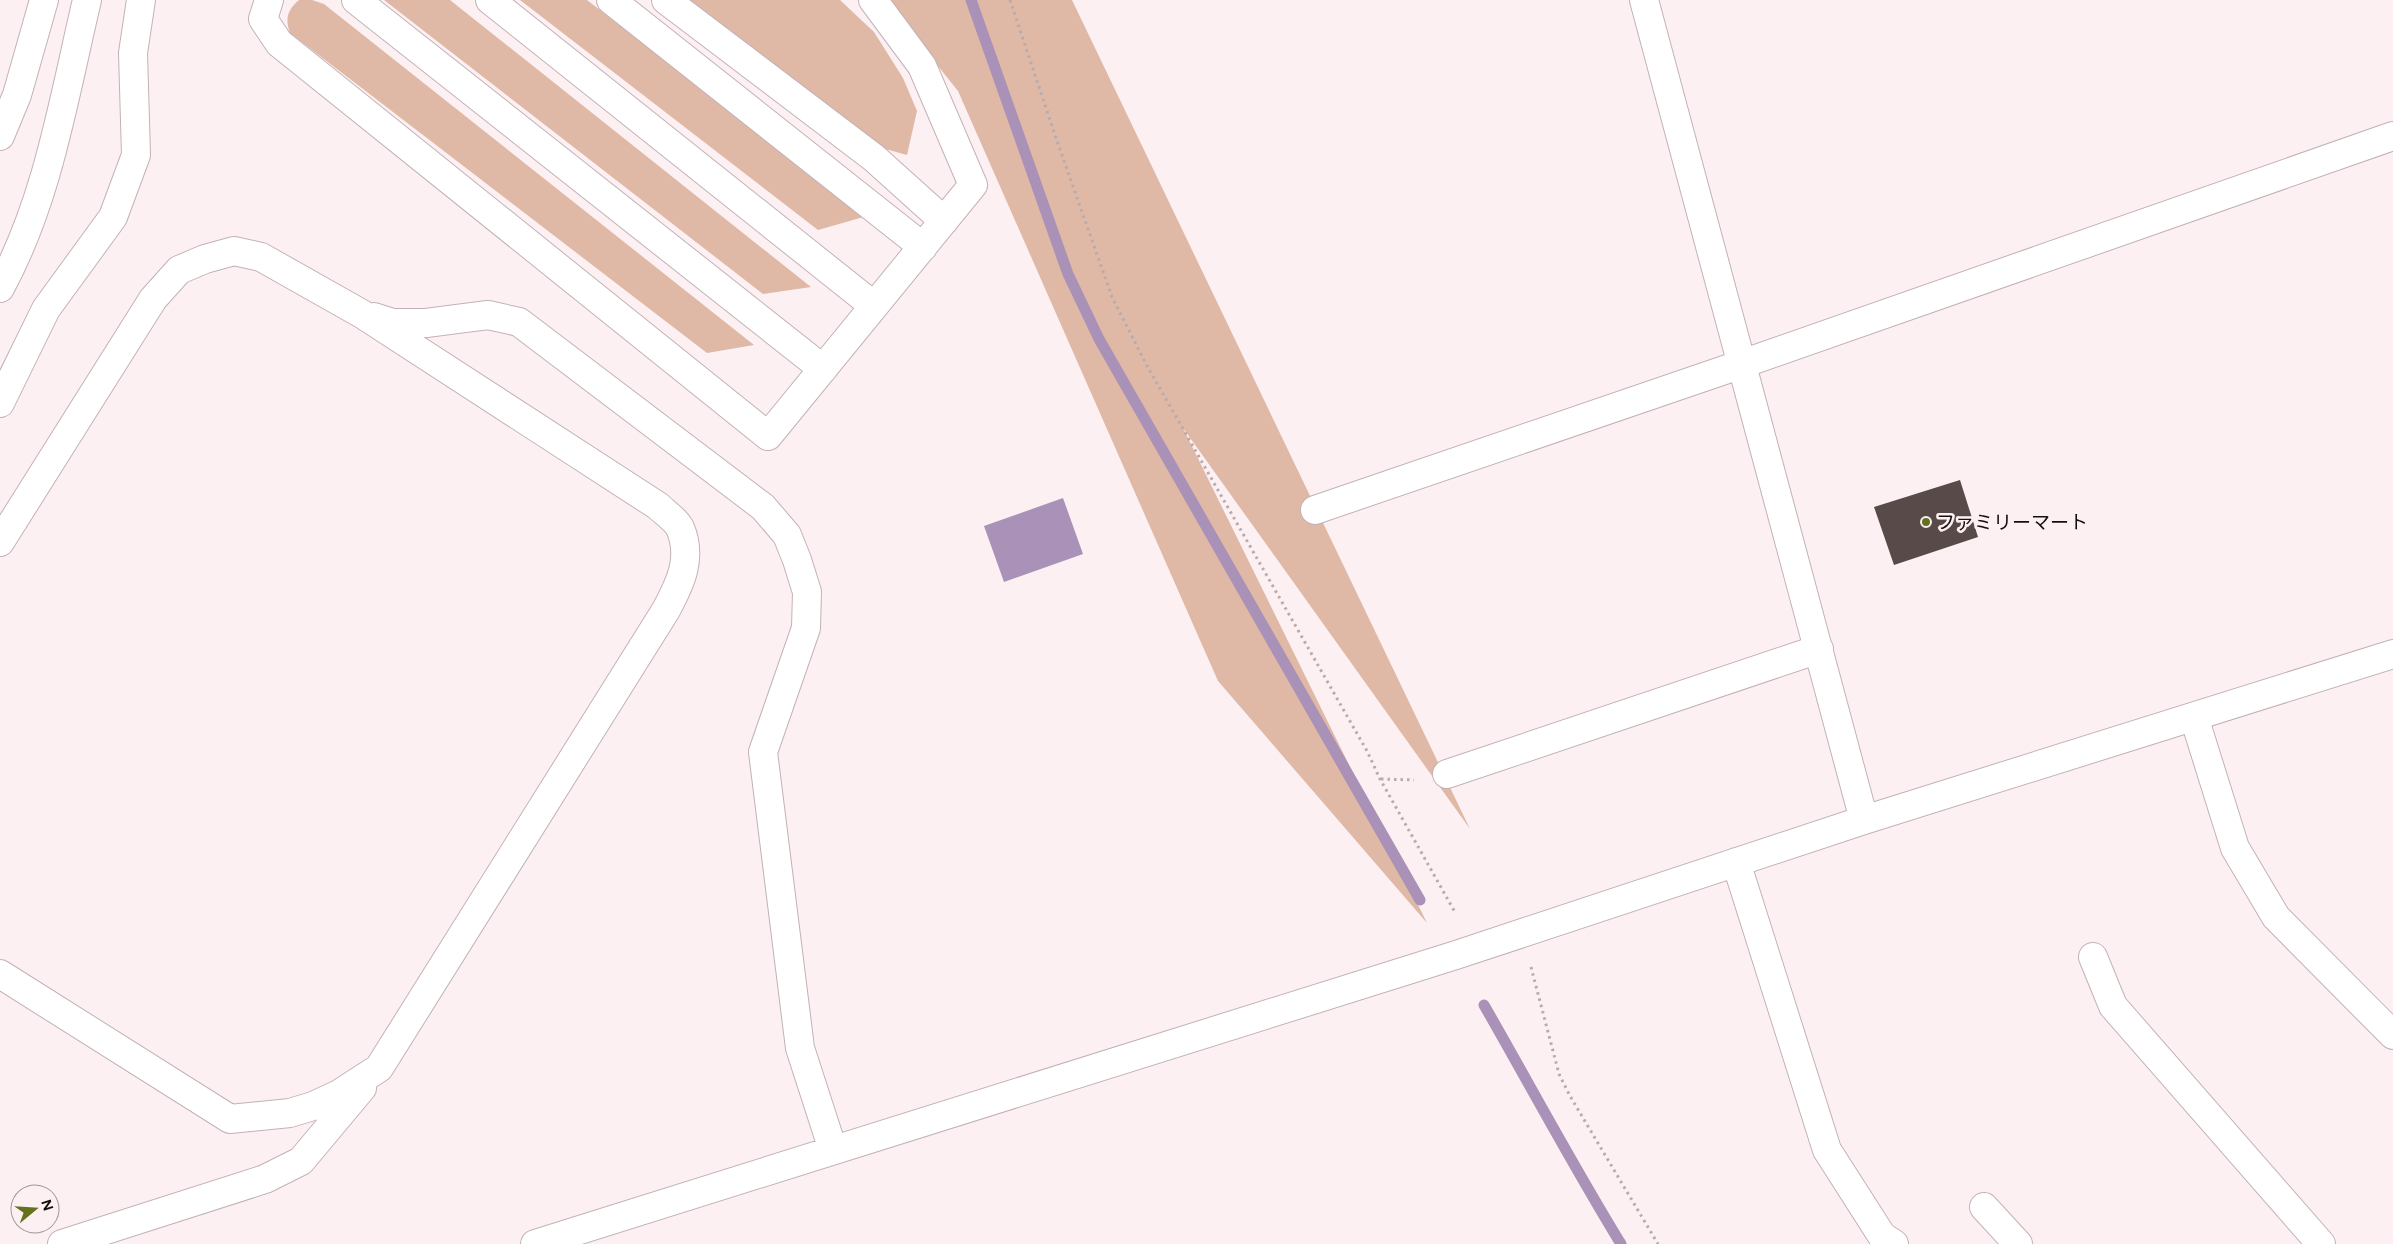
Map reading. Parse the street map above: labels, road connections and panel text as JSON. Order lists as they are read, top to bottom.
{
  "places": ["ファミリーマート"],
  "north": "right"
}
